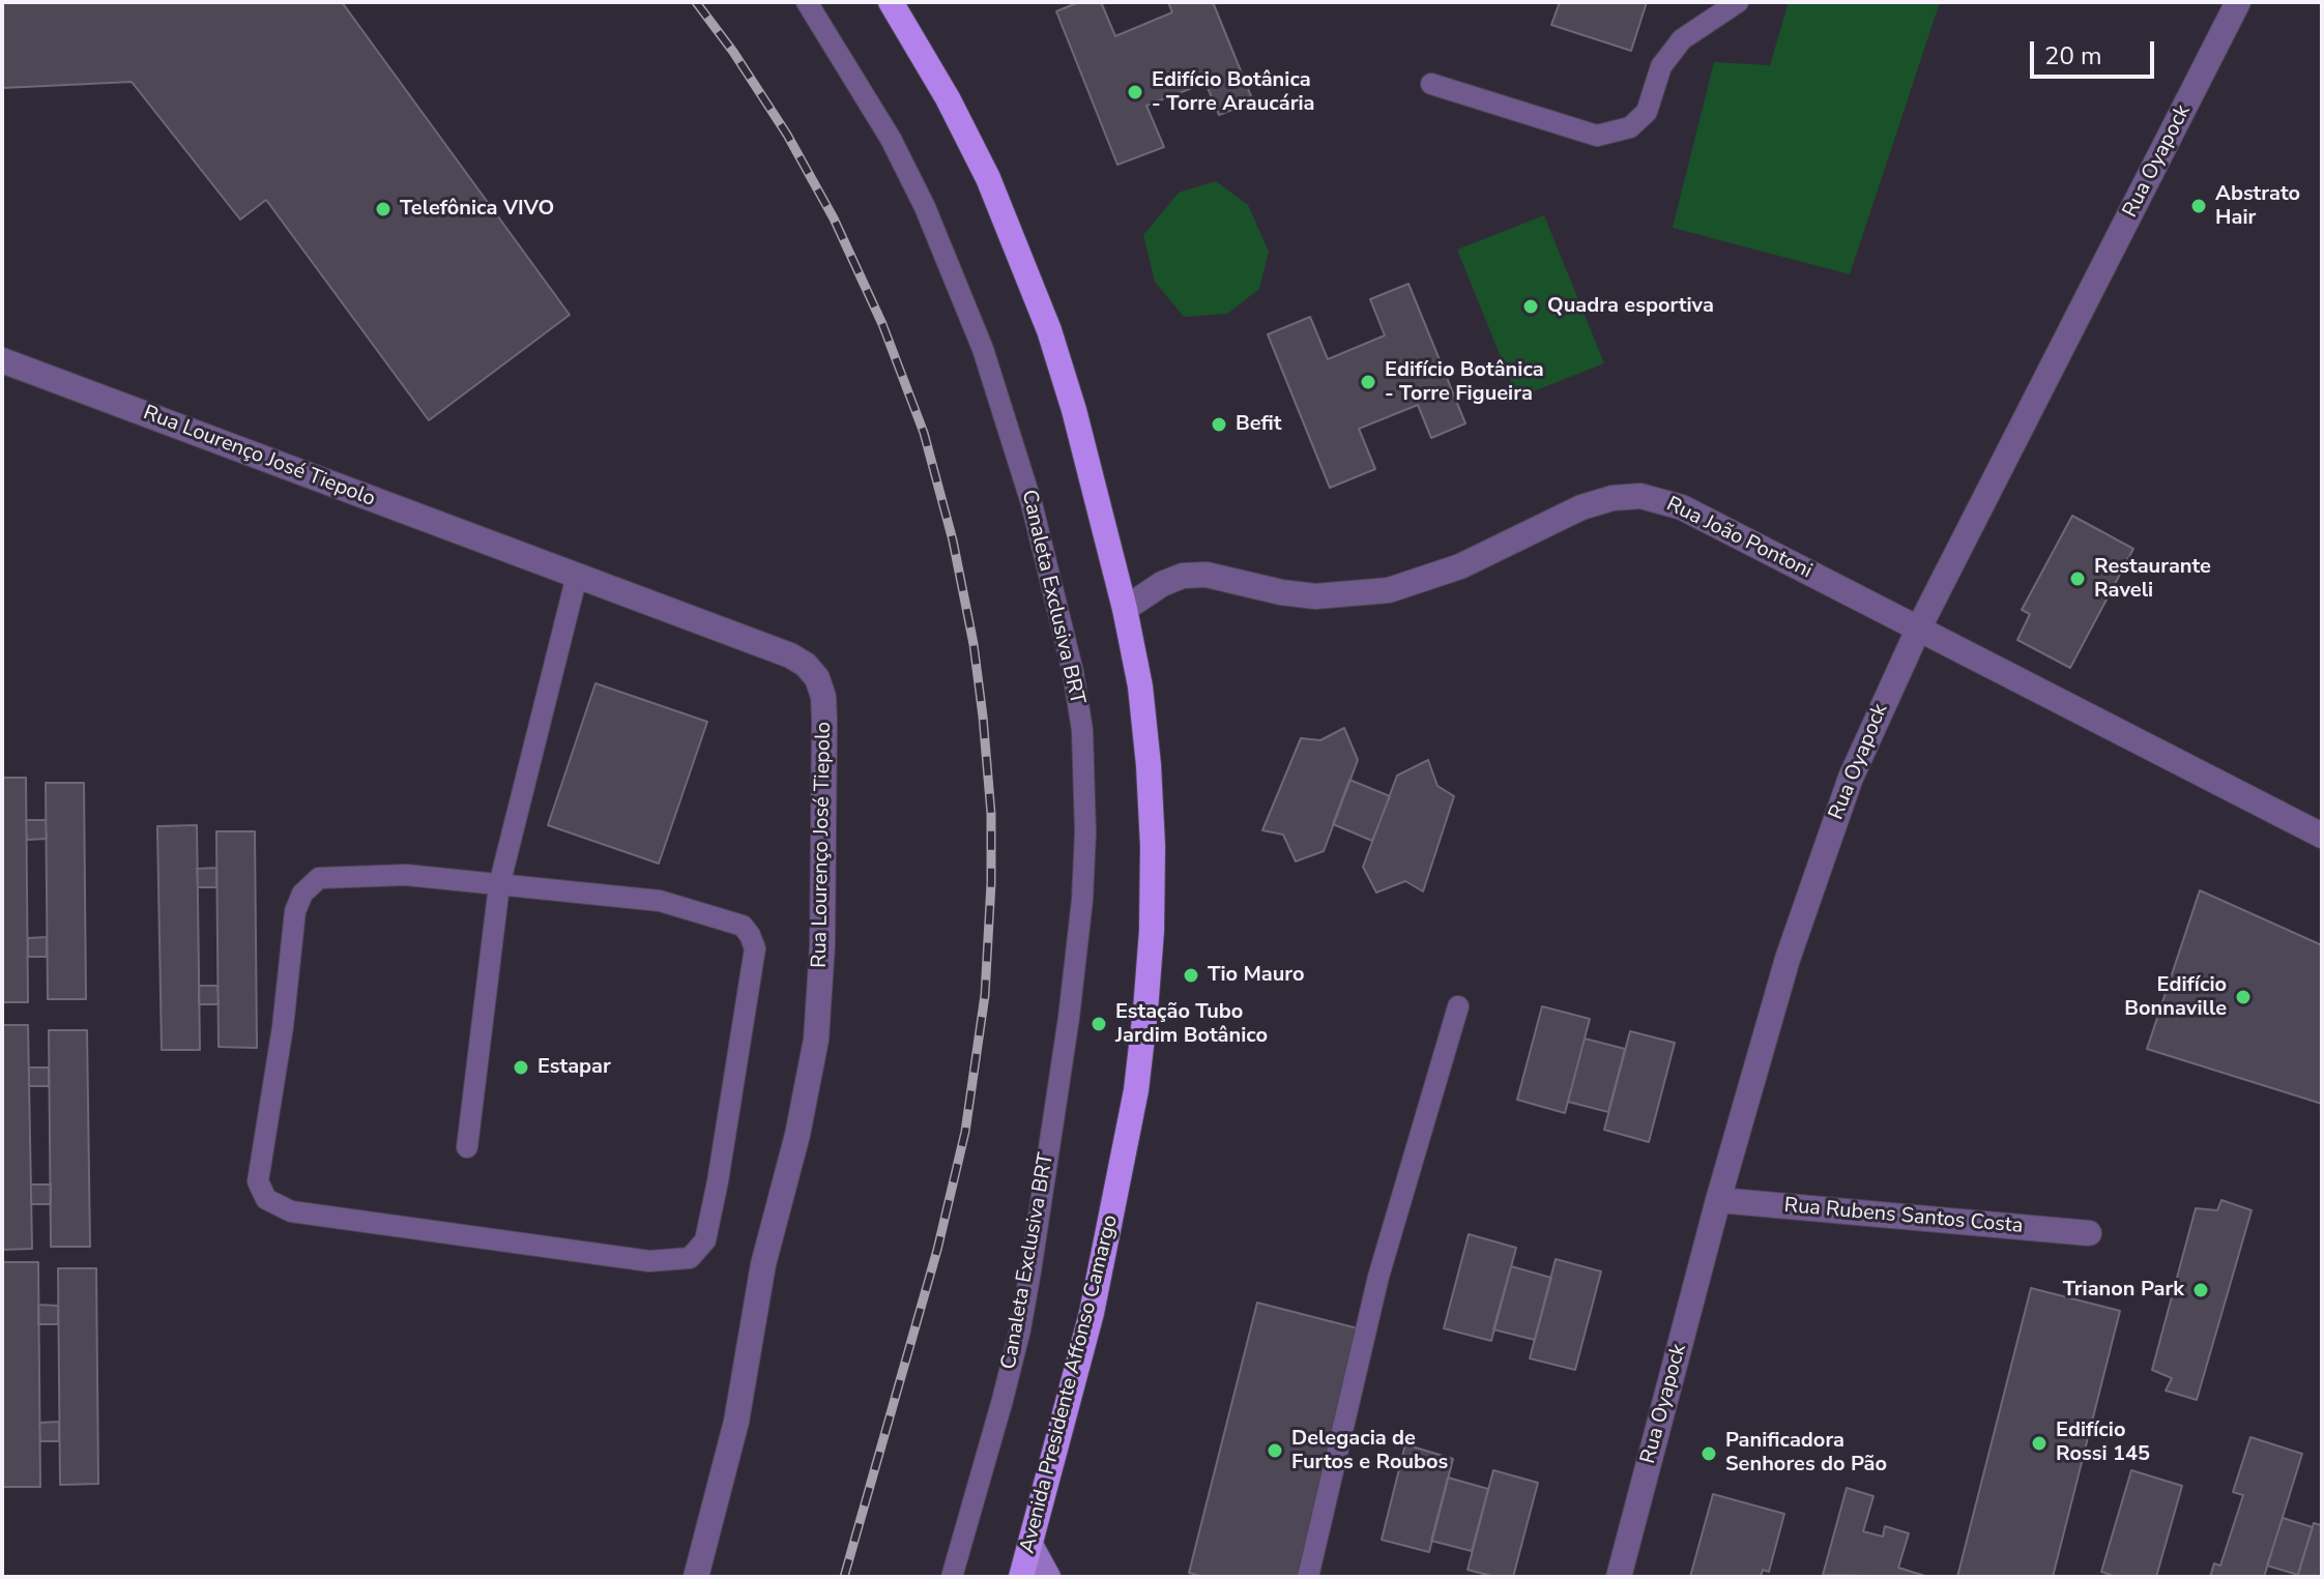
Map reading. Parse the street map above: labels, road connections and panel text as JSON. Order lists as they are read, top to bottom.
{
  "streets": {
    "main road": ["Avenida Presidente Affonso Camargo"],
    "street": [
      "Rua Oyapock",
      "Rua Lourenço José Tiepolo",
      "Rua João Pontoni",
      "Rua Rubens Santos Costa"
    ],
    "lane": ["Canaleta Exclusiva BRT"]
  },
  "crossings": [
    ["Rua Oyapock", "Rua João Pontoni"],
    ["Rua Oyapock", "Rua Rubens Santos Costa"],
    ["Rua João Pontoni", "Avenida Presidente Affonso Camargo"]
  ],
  "places": [
    "Edifício Botânica - Torre Araucária",
    "Abstrato Hair",
    "Telefônica VIVO",
    "Quadra esportiva",
    "Edifício Botânica - Torre Figueira",
    "Befit",
    "Restaurante Raveli",
    "Tio Mauro",
    "Edifício Bonnaville",
    "Estação Tubo Jardim Botânico",
    "Estapar",
    "Trianon Park",
    "Edifício Rossi 145",
    "Delegacia de Furtos e Roubos",
    "Panificadora Senhores do Pão"
  ],
  "scale_bar": "20 m"
}
